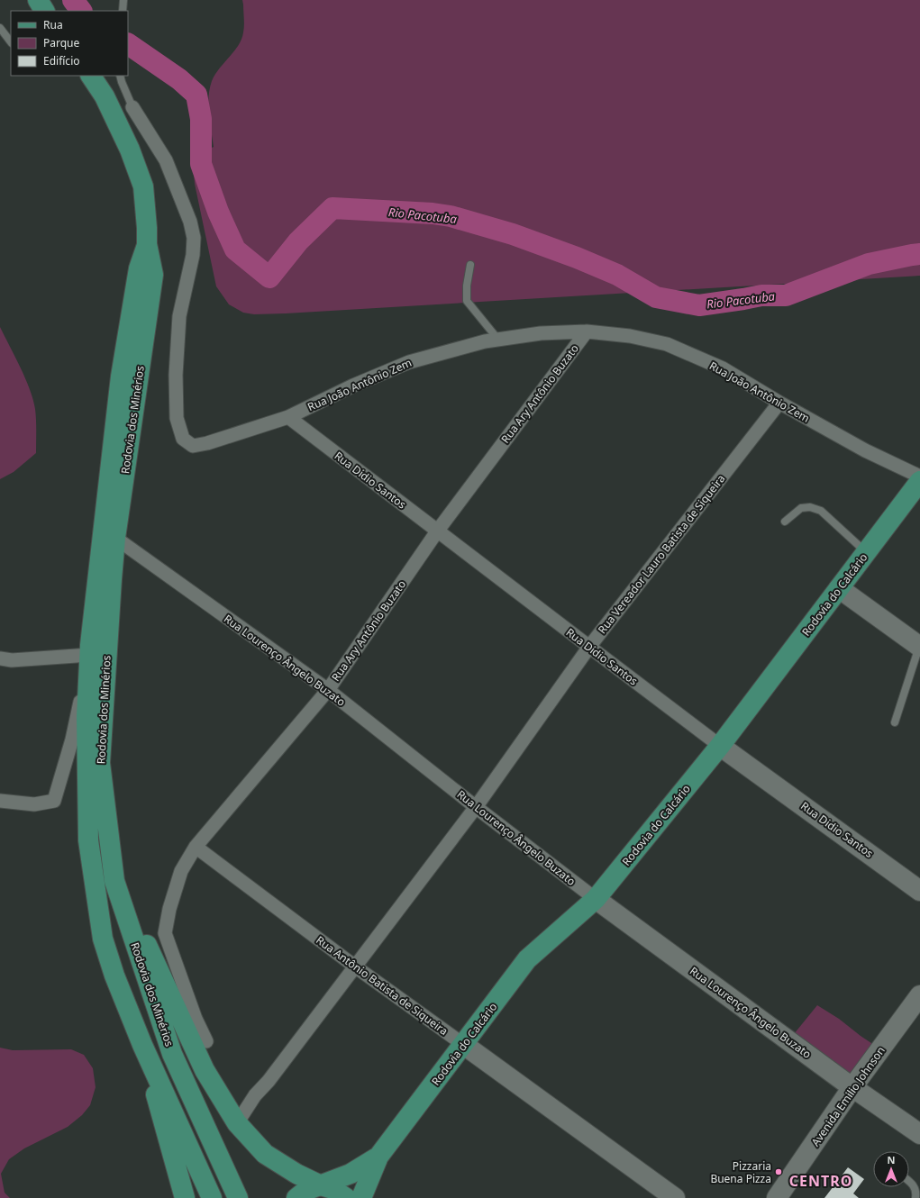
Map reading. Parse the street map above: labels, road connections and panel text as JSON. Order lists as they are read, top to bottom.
{
  "streets": {
    "main road": ["Rodovia dos Minérios", "Rodovia do Calcário"],
    "street": [
      "Rua João Antônio Zem",
      "Rua Ary Antônio Buzato",
      "Rua Didio Santos",
      "Rua Vereador Lauro Batista de Siqueira",
      "Rua Lourenço Ângelo Buzato",
      "Rua Antônio Batista de Siqueira",
      "Avenida Emilio Johnson"
    ]
  },
  "crossings": [
    ["Rua João Antônio Zem", "Rua Ary Antônio Buzato"],
    ["Rua João Antônio Zem", "Rua Didio Santos"],
    ["Rua João Antônio Zem", "Rua Vereador Lauro Batista de Siqueira"],
    ["Rua Ary Antônio Buzato", "Rua Didio Santos"],
    ["Rua Ary Antônio Buzato", "Rua Lourenço Ângelo Buzato"],
    ["Rua Ary Antônio Buzato", "Rua Antônio Batista de Siqueira"],
    ["Rodovia dos Minérios", "Rua Lourenço Ângelo Buzato"],
    ["Rua Didio Santos", "Rua Vereador Lauro Batista de Siqueira"],
    ["Rua Didio Santos", "Rodovia do Calcário"],
    ["Rua Vereador Lauro Batista de Siqueira", "Rua Lourenço Ângelo Buzato"],
    ["Rua Vereador Lauro Batista de Siqueira", "Rua Antônio Batista de Siqueira"],
    ["Rodovia do Calcário", "Rua Lourenço Ângelo Buzato"],
    ["Rodovia do Calcário", "Rua Antônio Batista de Siqueira"],
    ["Rua Lourenço Ângelo Buzato", "Avenida Emilio Johnson"]
  ],
  "districts": ["CENTRO"],
  "water": ["Rio Pacotuba"],
  "places": ["Pizzaria Buena Pizza"],
  "legend": ["Rua", "Parque", "Edifício"],
  "north": "top"
}
